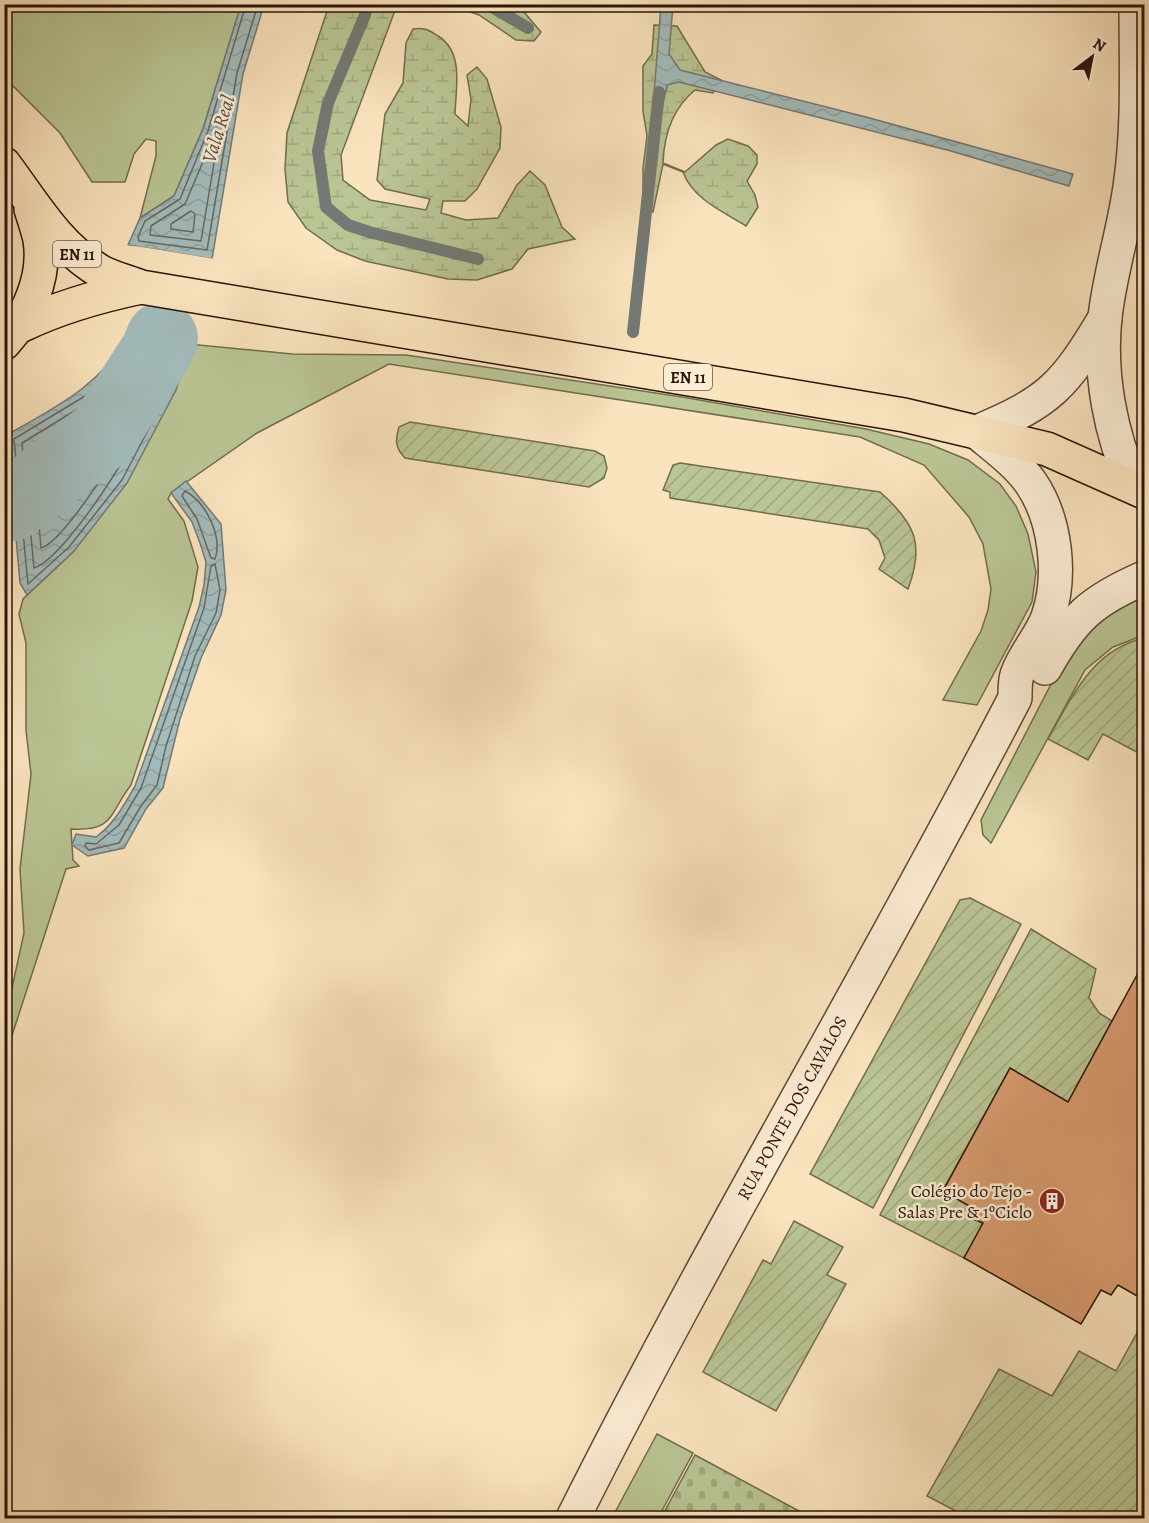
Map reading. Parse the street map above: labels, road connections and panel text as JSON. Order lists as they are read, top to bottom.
{
  "streets": {
    "main road": ["EN 11"],
    "street": ["RUA PONTE DOS CAVALOS"]
  },
  "water": ["Vala Real"],
  "places": {
    "building": ["Colégio do Tejo - Salas Pre & 1ºCiclo"]
  },
  "north": "top right"
}
